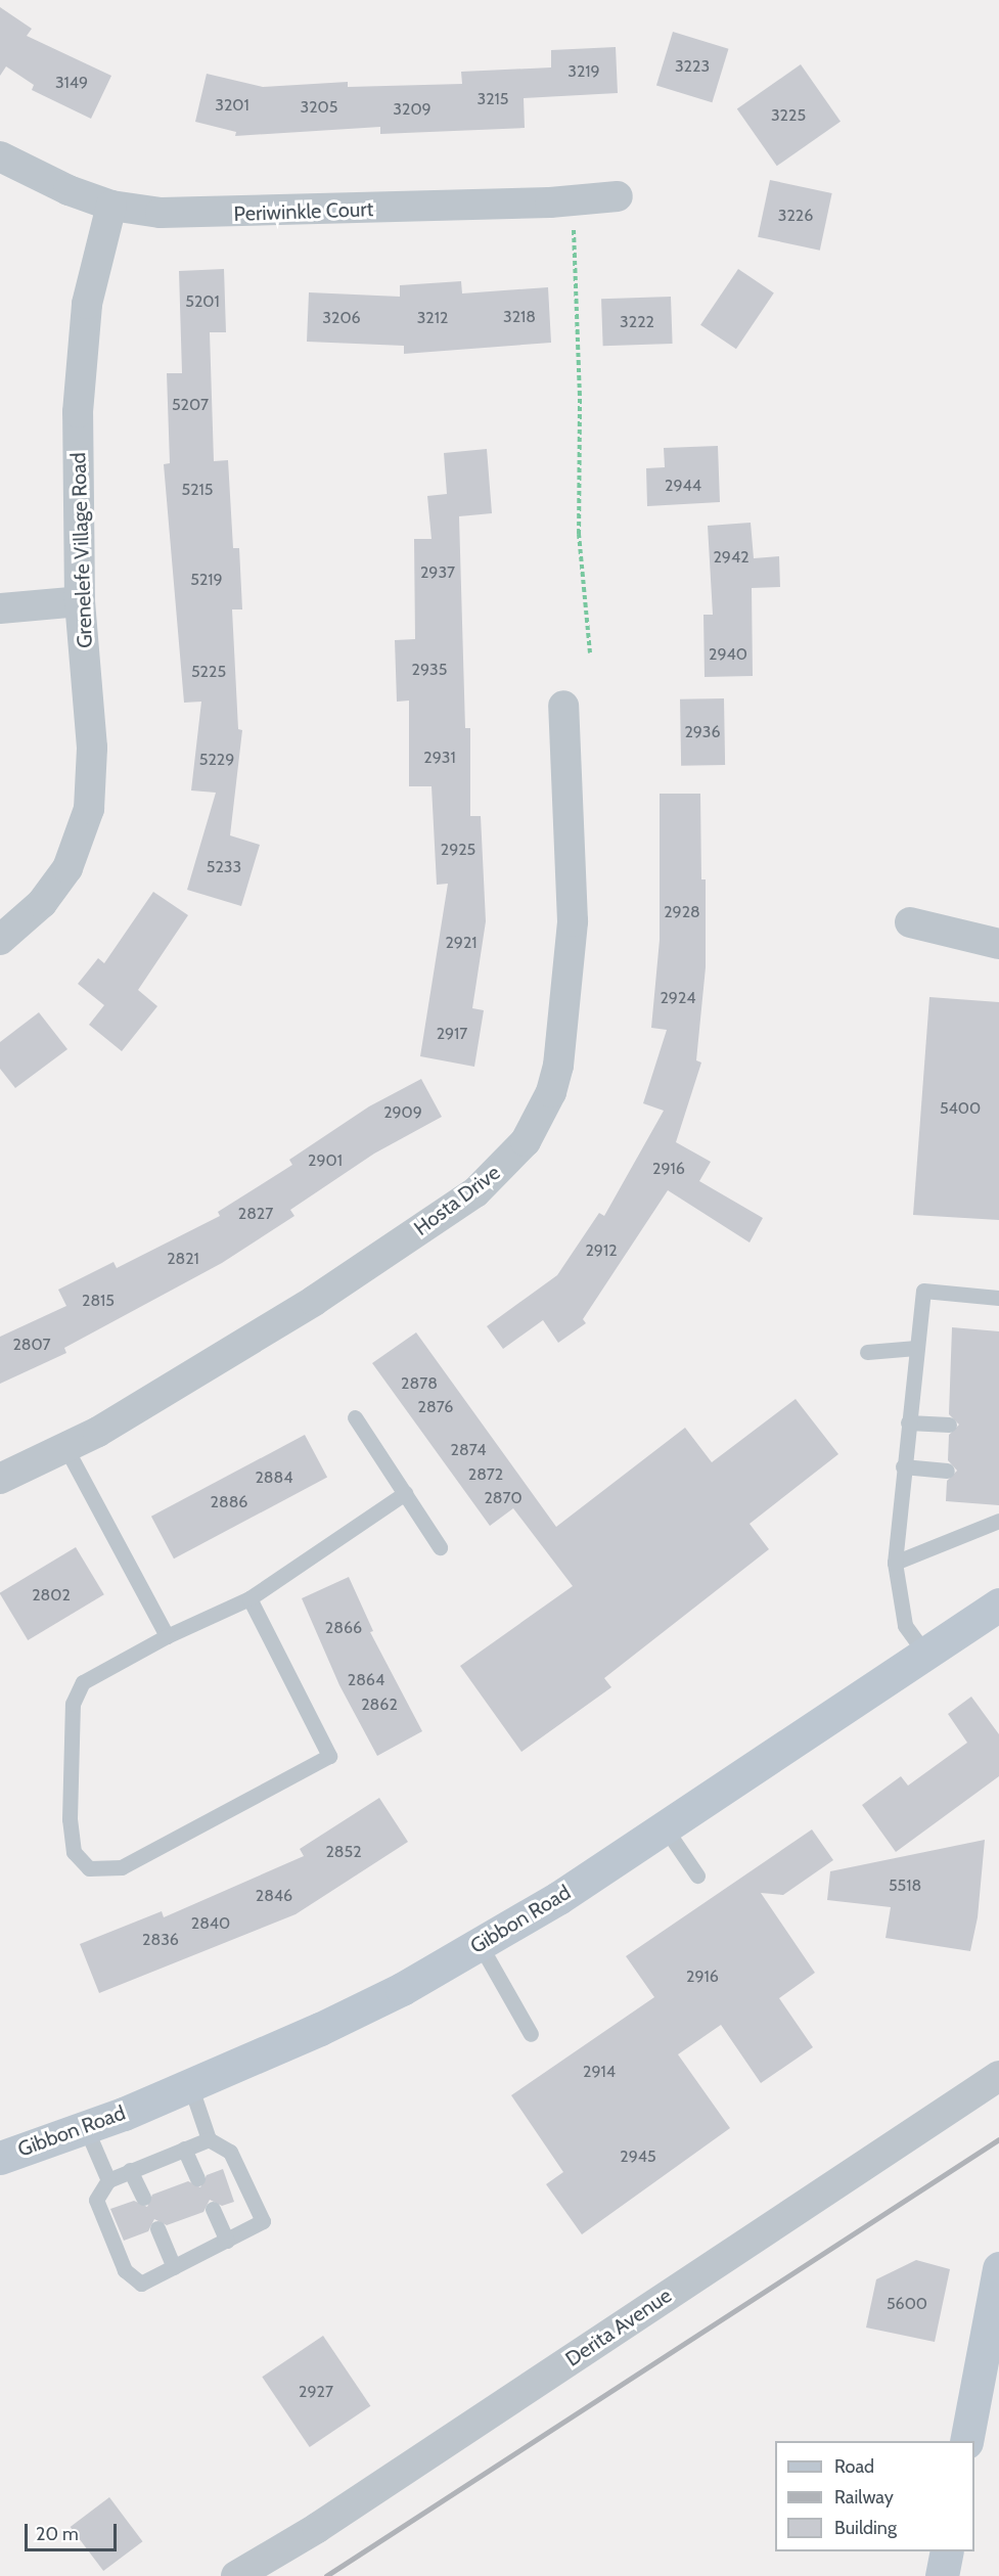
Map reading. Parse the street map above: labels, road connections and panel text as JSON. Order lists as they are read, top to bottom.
{
  "streets": {
    "main road": ["Gibbon Road"],
    "street": [
      "Periwinkle Court",
      "Grenelefe Village Road",
      "Hosta Drive",
      "Derita Avenue"
    ]
  },
  "crossings": [
    ["Periwinkle Court", "Grenelefe Village Road"]
  ],
  "house_numbers": [
    "3223",
    "3219",
    "3149",
    "3215",
    "3201",
    "3205",
    "3209",
    "3225",
    "3226",
    "5201",
    "3218",
    "3206",
    "3212",
    "3222",
    "5207",
    "2944",
    "5215",
    "2942",
    "2937",
    "5219",
    "2940",
    "2935",
    "5225",
    "2936",
    "2931",
    "5229",
    "2925",
    "5233",
    "2928",
    "2921",
    "2924",
    "2917",
    "5400",
    "2909",
    "2901",
    "2916",
    "2827",
    "2912",
    "2821",
    "2815",
    "2807",
    "2878",
    "2876",
    "2874",
    "2872",
    "2884",
    "2870",
    "2886",
    "2802",
    "2866",
    "2864",
    "2862",
    "2852",
    "5518",
    "2846",
    "2840",
    "2836",
    "2916",
    "2914",
    "2945",
    "5600",
    "2927"
  ],
  "legend": ["Road", "Railway", "Building"],
  "scale_bar": "20 m"
}
